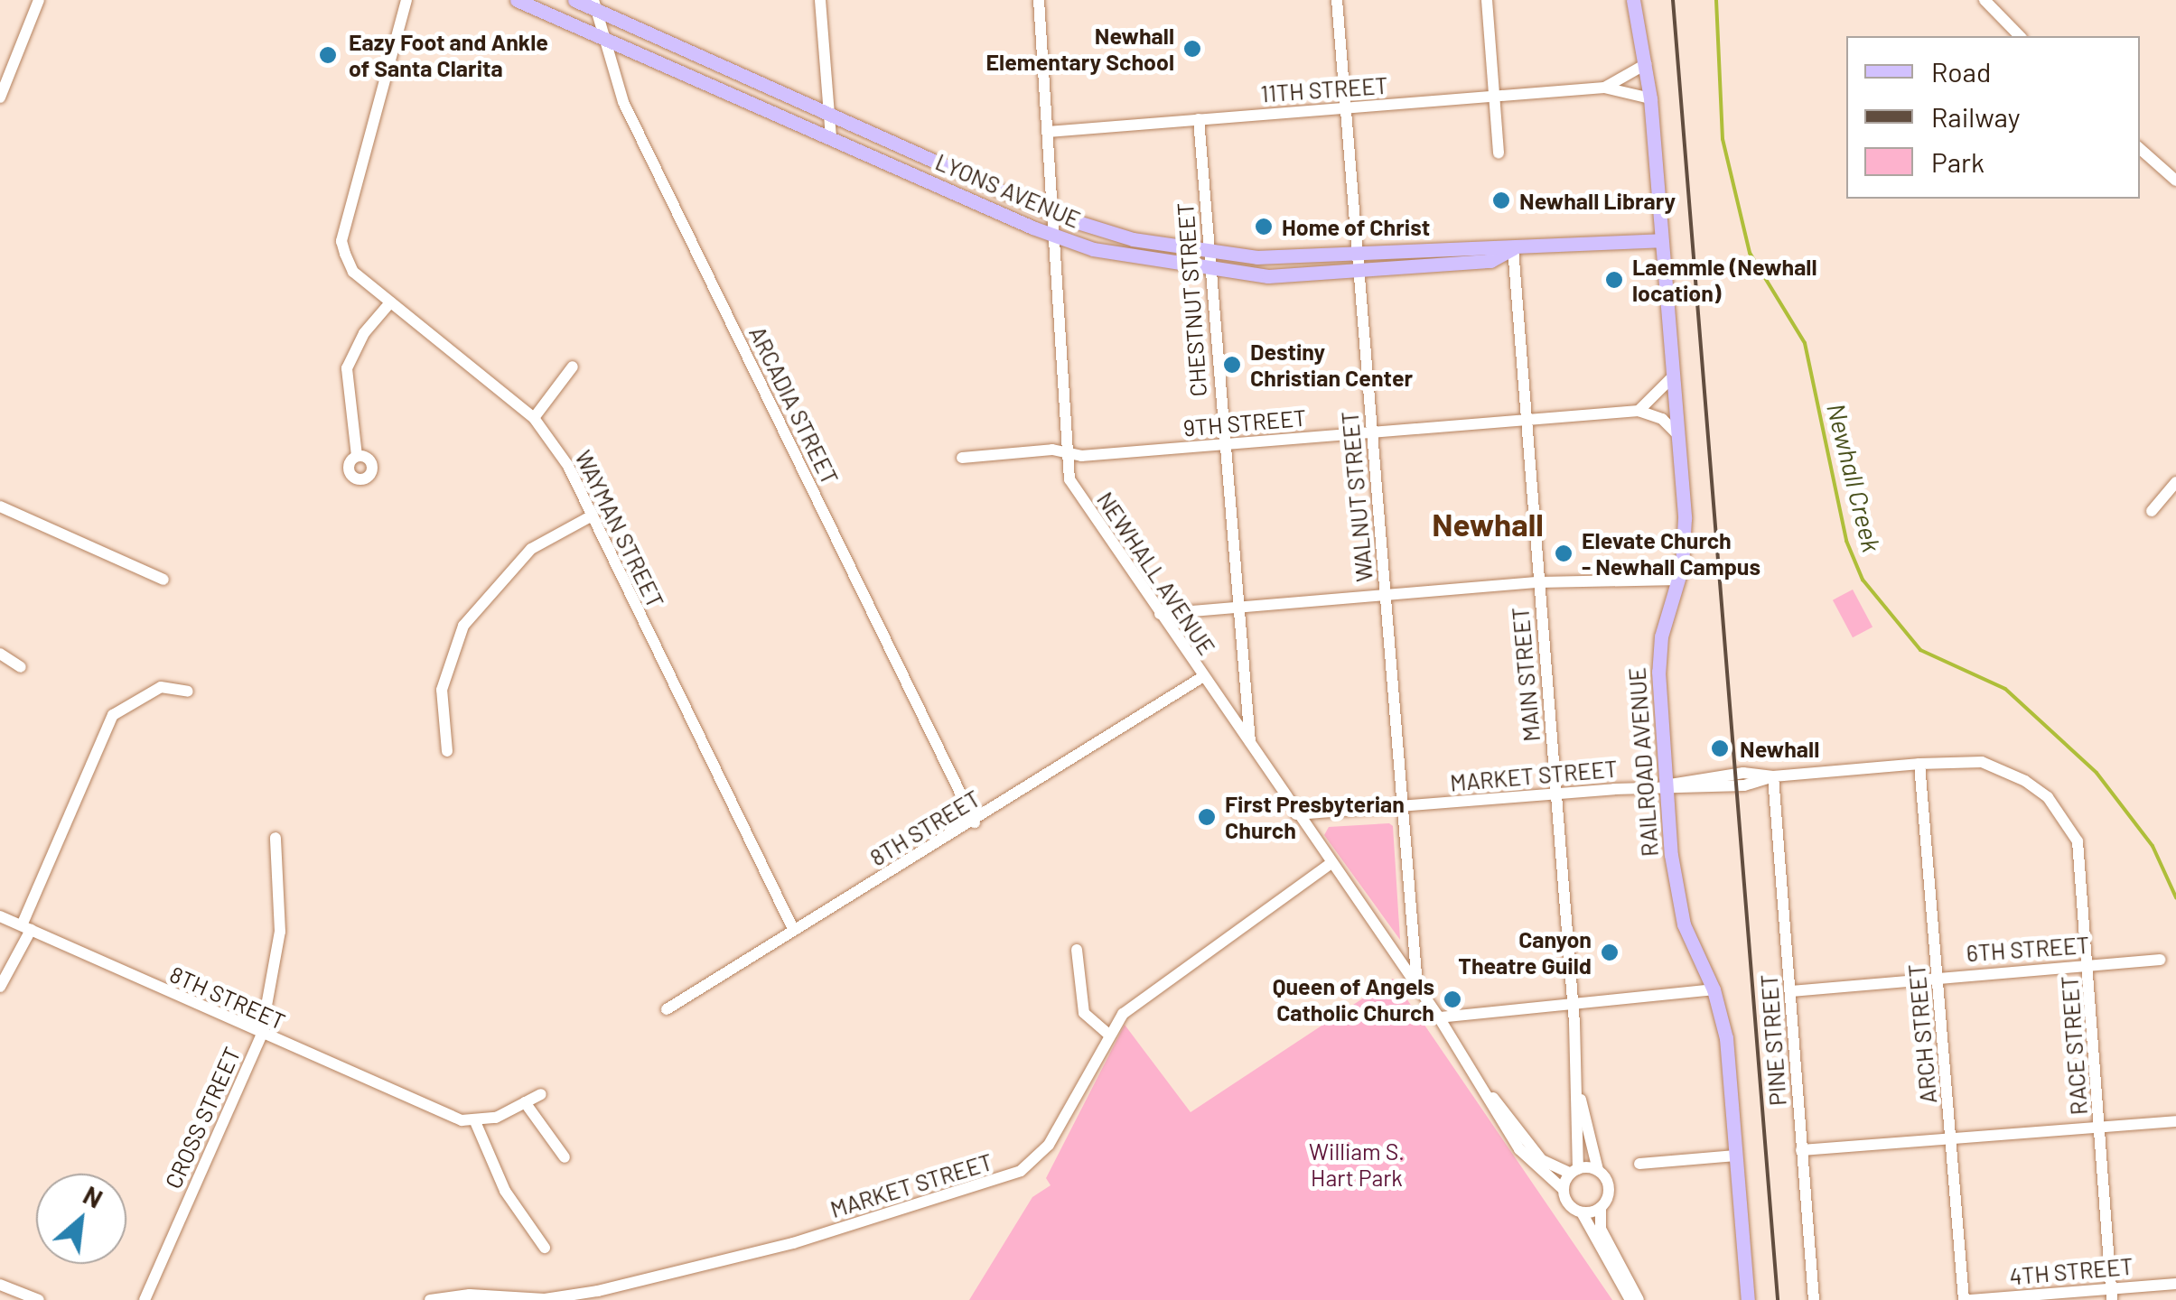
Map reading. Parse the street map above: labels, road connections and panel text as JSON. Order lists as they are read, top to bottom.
{
  "streets": {
    "main road": ["LYONS AVENUE", "RAILROAD AVENUE"],
    "street": [
      "11TH STREET",
      "CHESTNUT STREET",
      "ARCADIA STREET",
      "9TH STREET",
      "WALNUT STREET",
      "WAYMAN STREET",
      "NEWHALL AVENUE",
      "MAIN STREET",
      "MARKET STREET",
      "8TH STREET",
      "6TH STREET",
      "ARCH STREET",
      "PINE STREET",
      "RACE STREET",
      "CROSS STREET",
      "4TH STREET"
    ]
  },
  "crossings": [
    ["11TH STREET", "CHESTNUT STREET"],
    ["11TH STREET", "WALNUT STREET"],
    ["11TH STREET", "NEWHALL AVENUE"],
    ["11TH STREET", "RAILROAD AVENUE"],
    ["LYONS AVENUE", "CHESTNUT STREET"],
    ["LYONS AVENUE", "ARCADIA STREET"],
    ["LYONS AVENUE", "WALNUT STREET"],
    ["LYONS AVENUE", "NEWHALL AVENUE"],
    ["LYONS AVENUE", "MAIN STREET"],
    ["LYONS AVENUE", "RAILROAD AVENUE"],
    ["CHESTNUT STREET", "9TH STREET"],
    ["CHESTNUT STREET", "NEWHALL AVENUE"],
    ["ARCADIA STREET", "8TH STREET"],
    ["9TH STREET", "WALNUT STREET"],
    ["9TH STREET", "NEWHALL AVENUE"],
    ["9TH STREET", "MAIN STREET"],
    ["WALNUT STREET", "NEWHALL AVENUE"],
    ["WALNUT STREET", "MARKET STREET"],
    ["WAYMAN STREET", "8TH STREET"],
    ["NEWHALL AVENUE", "MAIN STREET"],
    ["NEWHALL AVENUE", "MARKET STREET"],
    ["NEWHALL AVENUE", "8TH STREET"],
    ["MAIN STREET", "MARKET STREET"],
    ["RAILROAD AVENUE", "MARKET STREET"],
    ["MARKET STREET", "ARCH STREET"],
    ["MARKET STREET", "PINE STREET"],
    ["MARKET STREET", "RACE STREET"],
    ["8TH STREET", "CROSS STREET"],
    ["6TH STREET", "ARCH STREET"],
    ["6TH STREET", "PINE STREET"],
    ["6TH STREET", "RACE STREET"],
    ["ARCH STREET", "4TH STREET"],
    ["RACE STREET", "4TH STREET"]
  ],
  "districts": ["Newhall"],
  "water": ["Newhall Creek"],
  "parks": ["William S. Hart Park"],
  "places": [
    "Newhall Elementary School",
    "Eazy Foot and Ankle of Santa Clarita",
    "Newhall Library",
    "Home of Christ",
    "Laemmle (Newhall location)",
    "Destiny Christian Center",
    "Elevate Church - Newhall Campus",
    "Newhall",
    "First Presbyterian Church",
    "Canyon Theatre Guild",
    "Queen of Angels Catholic Church"
  ],
  "legend": ["Road", "Railway", "Park"],
  "north": "top right"
}
